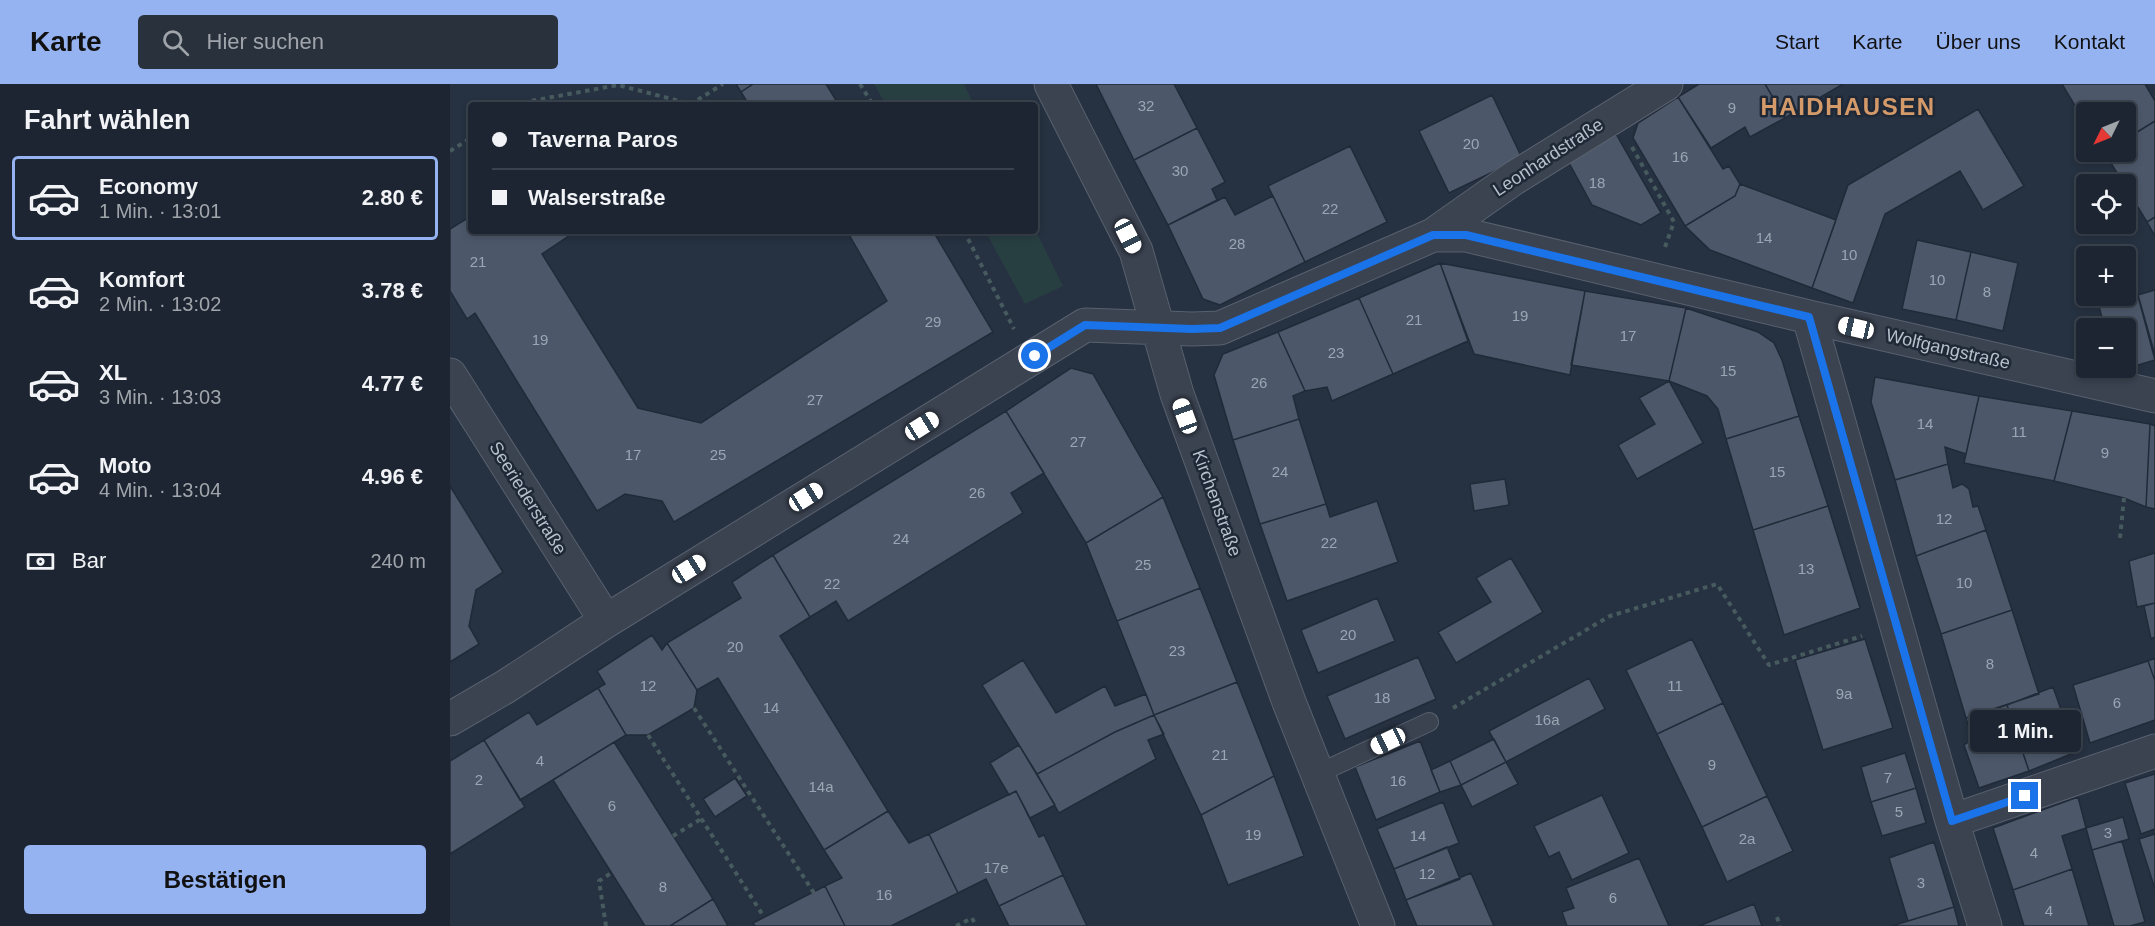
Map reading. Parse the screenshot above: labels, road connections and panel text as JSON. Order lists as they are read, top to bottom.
{
  "streets": {
    "street": [
      "Leonhardstraße",
      "Wolfgangstraße",
      "Seeriederstraße",
      "Kirchenstraße"
    ]
  },
  "crossings": [
    ["Leonhardstraße", "Wolfgangstraße"],
    ["Wolfgangstraße", "Kirchenstraße"]
  ],
  "districts": ["HAIDHAUSEN"],
  "house_numbers": [
    "32",
    "9",
    "20",
    "16",
    "30",
    "18",
    "22",
    "14",
    "28",
    "10",
    "21",
    "10",
    "8",
    "19",
    "21",
    "29",
    "17",
    "19",
    "23",
    "15",
    "26",
    "27",
    "14",
    "11",
    "27",
    "9",
    "17",
    "25",
    "24",
    "15",
    "26",
    "12",
    "24",
    "22",
    "25",
    "13",
    "10",
    "22",
    "20",
    "20",
    "23",
    "8",
    "12",
    "11",
    "9a",
    "18",
    "6",
    "14",
    "16a",
    "21",
    "4",
    "9",
    "7",
    "2",
    "16",
    "14a",
    "6",
    "5",
    "3",
    "19",
    "14",
    "2a",
    "4",
    "17e",
    "12",
    "3",
    "8",
    "16",
    "6",
    "4"
  ],
  "north": "bottom left",
  "page": {
    "header": "Karte",
    "search": "Hier suchen",
    "nav": [
      "Start",
      "Karte",
      "Über uns",
      "Kontakt"
    ],
    "heading": "Fahrt wählen",
    "map_buttons": ["+", "−"],
    "banner": ["Taverna Paros", "Walserstraße"],
    "list": [
      {
        "name": "Economy",
        "note": "1 Min. · 13:01",
        "value": "2.80 €"
      },
      {
        "name": "Komfort",
        "note": "2 Min. · 13:02",
        "value": "3.78 €"
      },
      {
        "name": "XL",
        "note": "3 Min. · 13:03",
        "value": "4.77 €"
      },
      {
        "name": "Moto",
        "note": "4 Min. · 13:04",
        "value": "4.96 €"
      }
    ],
    "pay": ["Bar", "240 m"],
    "bubble": "1 Min.",
    "buttons": "Bestätigen"
  }
}
